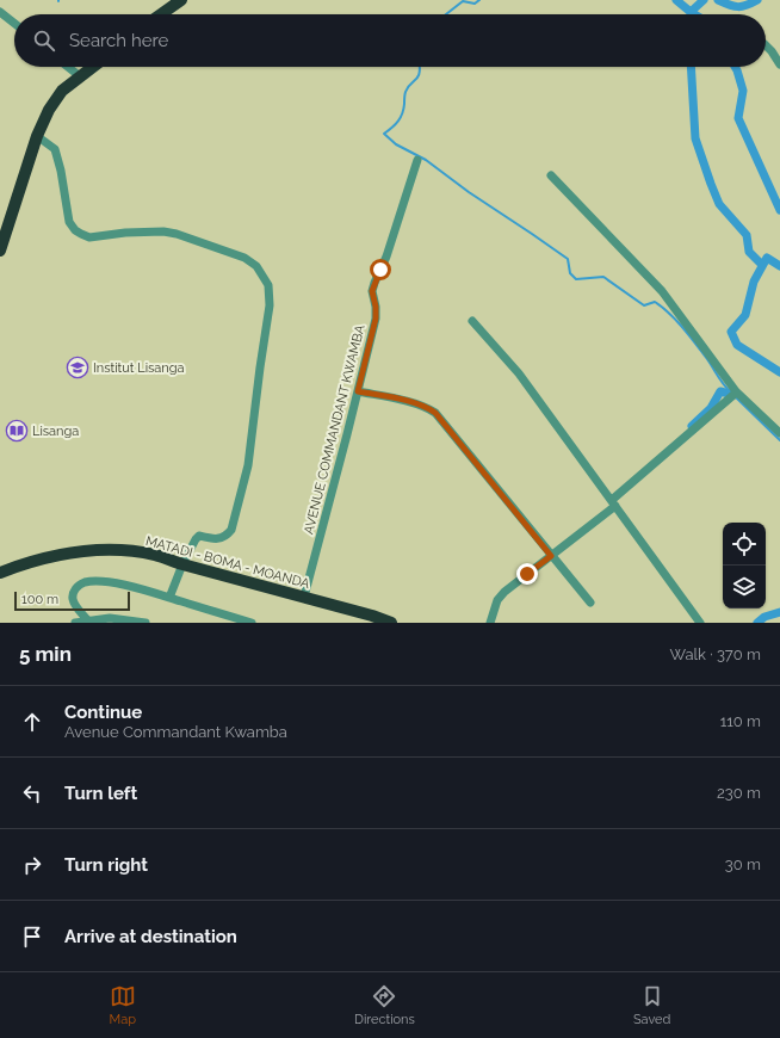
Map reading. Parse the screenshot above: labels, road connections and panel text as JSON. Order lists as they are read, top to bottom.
{
  "streets": {
    "highway": ["MATADI - BOMA - MOANDA"],
    "street": ["AVENUE COMMANDANT KWAMBA"]
  },
  "crossings": [
    ["AVENUE COMMANDANT KWAMBA", "MATADI - BOMA - MOANDA"]
  ],
  "places": {
    "school or university": ["Institut Lisanga"],
    "library": ["Lisanga"]
  },
  "scale_bar": "100 m",
  "page": {
    "search": "Search here",
    "scale": "100 m",
    "heading": ["5 min", "Walk · 370 m"],
    "list": [
      ["Continue", "Avenue Commandant Kwamba", "110 m"],
      ["Turn left", "230 m"],
      ["Turn right", "30 m"],
      "Arrive at destination"
    ],
    "nav": ["Map", "Directions", "Saved"]
  }
}
